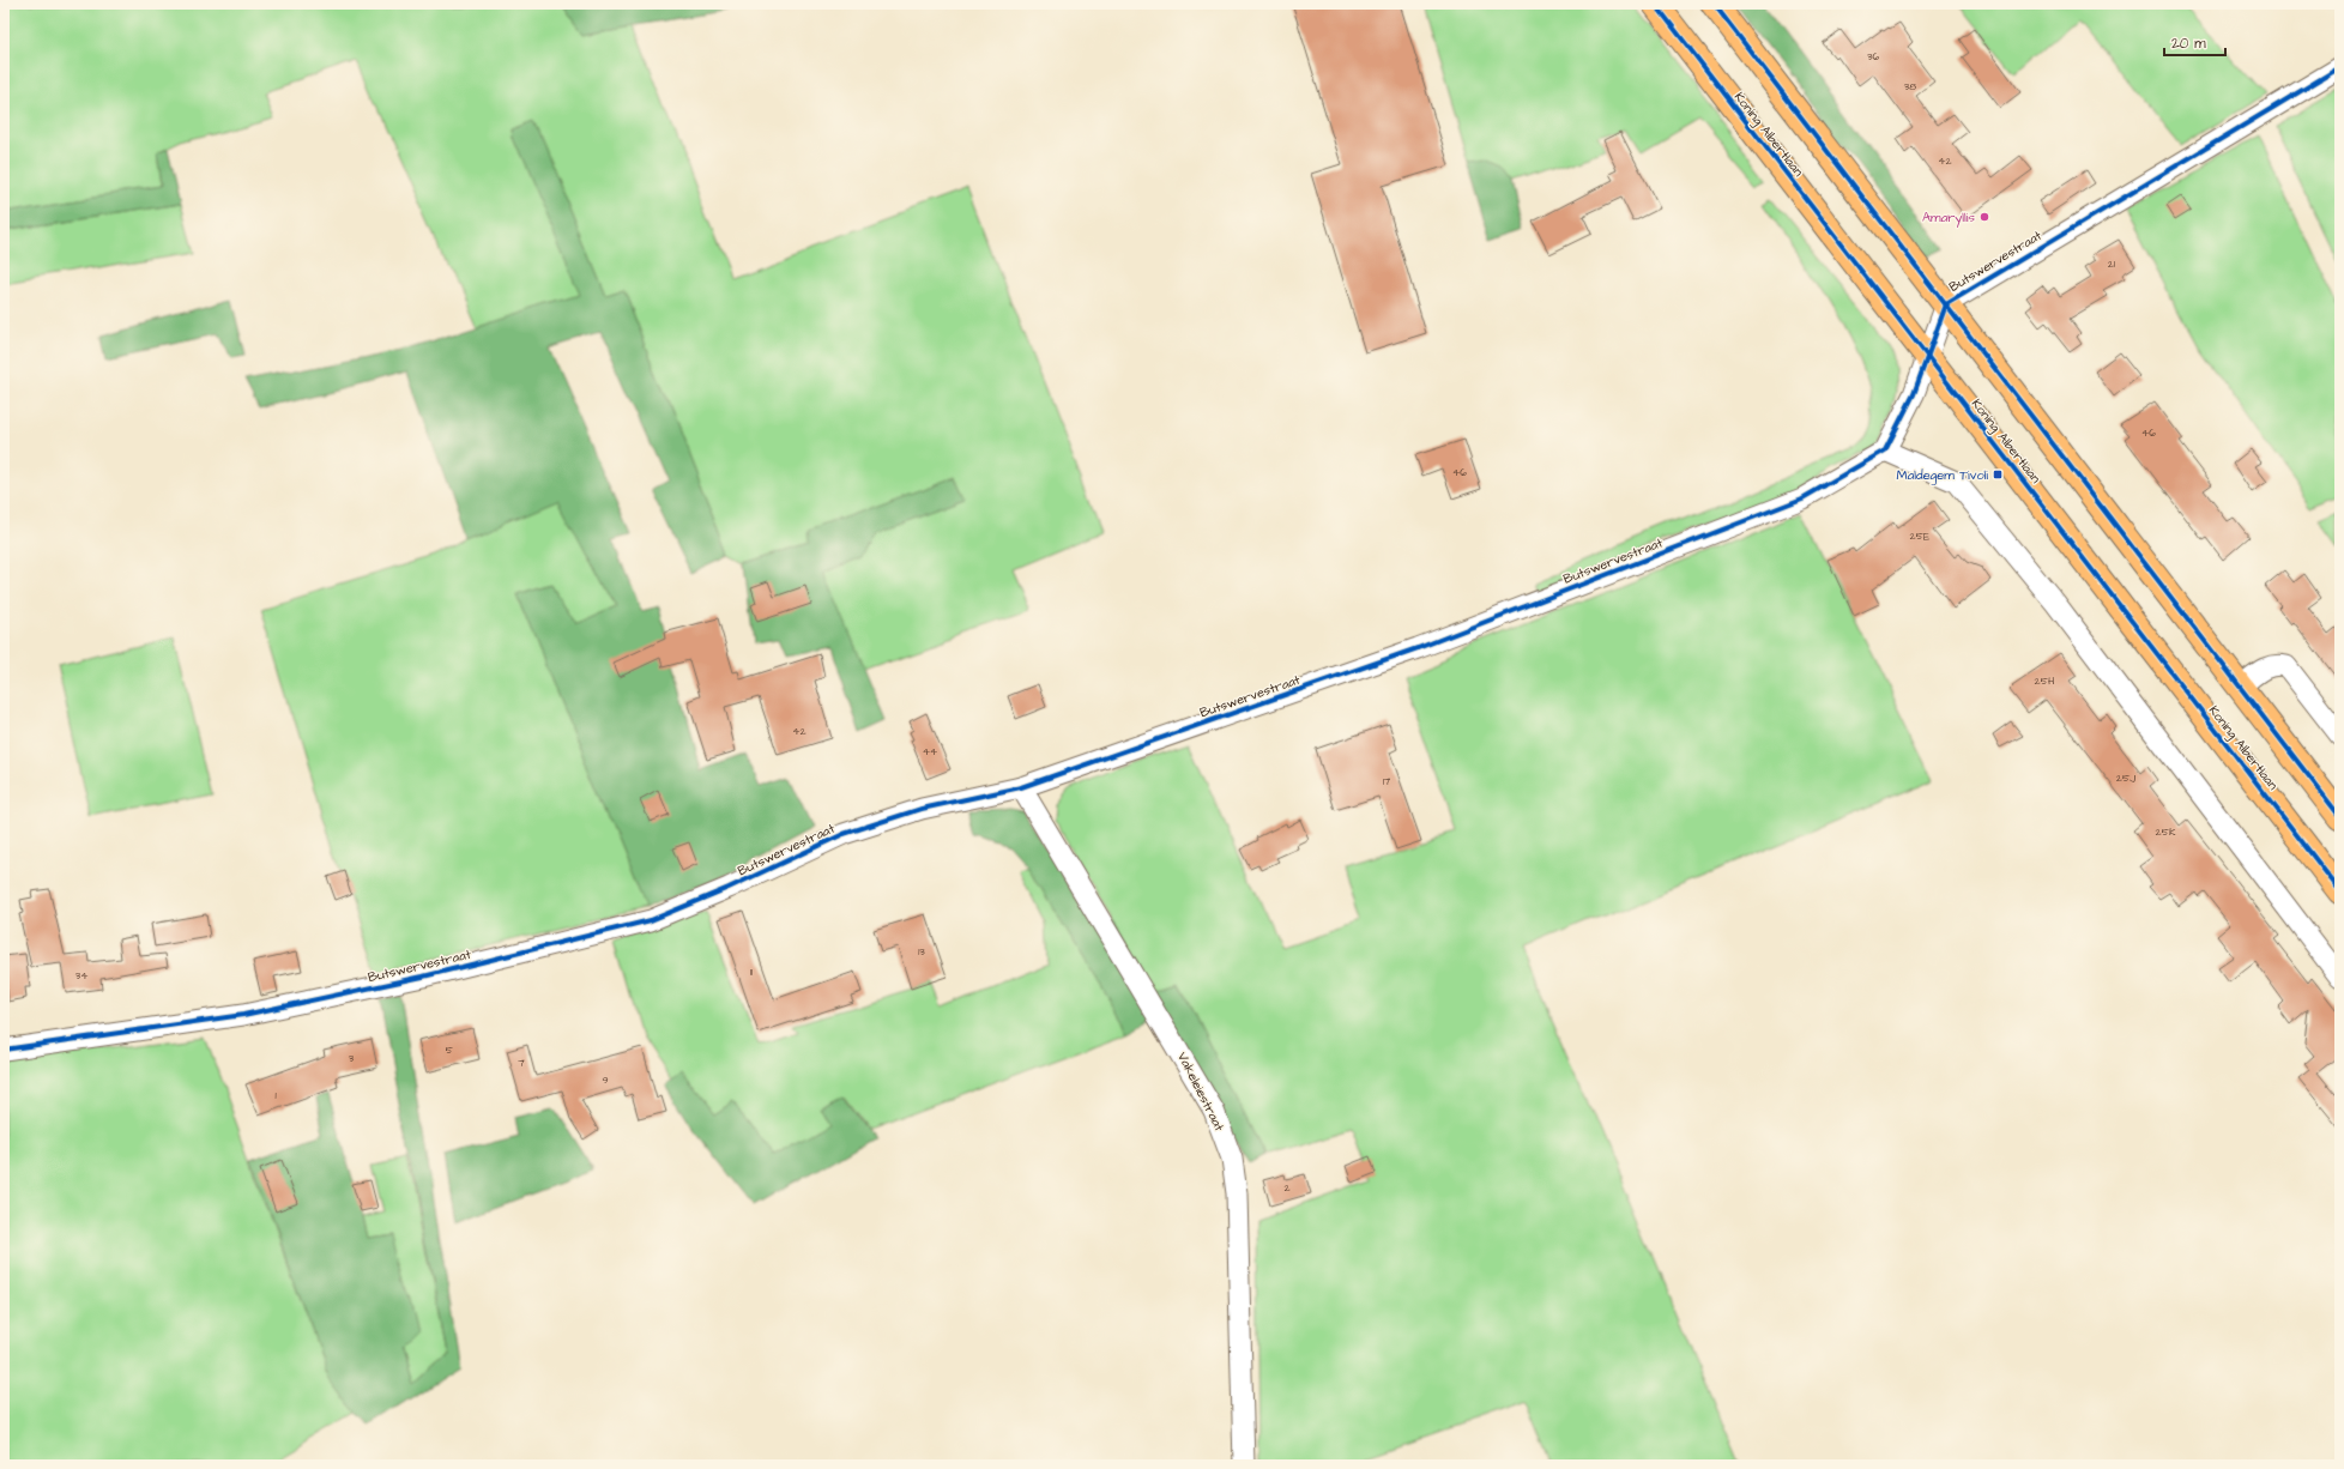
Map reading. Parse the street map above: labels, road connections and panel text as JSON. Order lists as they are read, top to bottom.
{
  "streets": {
    "main road": ["Koning Albertlaan"],
    "street": ["Butswervestraat", "Vakeleiestraat"]
  },
  "crossings": [
    ["Koning Albertlaan", "Butswervestraat"],
    ["Butswervestraat", "Vakeleiestraat"]
  ],
  "places": {
    "other": ["Amaryllis"],
    "transit": ["Maldegem Tivoli"]
  },
  "house_numbers": [
    "36",
    "38",
    "42",
    "21",
    "46",
    "46",
    "25E",
    "25H",
    "42",
    "44",
    "25J",
    "17",
    "25K",
    "13",
    "11",
    "34",
    "5",
    "3",
    "7",
    "9",
    "1",
    "2"
  ],
  "scale_bar": "20 m"
}
